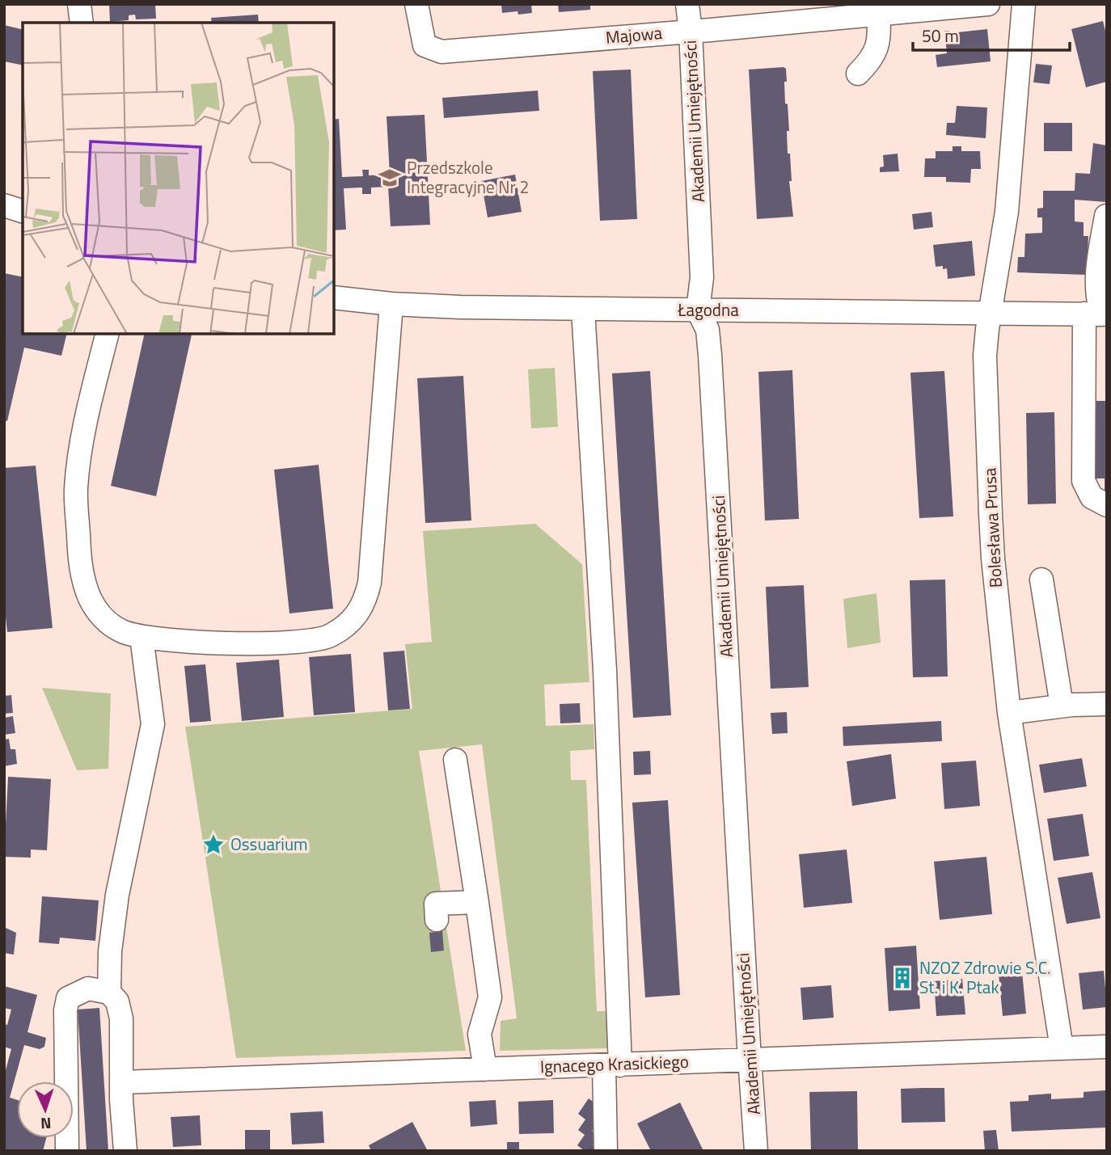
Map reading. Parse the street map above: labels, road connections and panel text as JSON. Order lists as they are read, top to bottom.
{
  "streets": {
    "street": [
      "Majowa",
      "Akademii Umiejętności",
      "Łagodna",
      "Bolesława Prusa",
      "Ignacego Krasickiego"
    ]
  },
  "crossings": [
    ["Majowa", "Akademii Umiejętności"],
    ["Akademii Umiejętności", "Łagodna"],
    ["Akademii Umiejętności", "Ignacego Krasickiego"],
    ["Łagodna", "Bolesława Prusa"],
    ["Bolesława Prusa", "Ignacego Krasickiego"]
  ],
  "places": {
    "school or university": ["Przedszkole Integracyjne Nr 2"],
    "place": ["Ossuarium"],
    "building": ["NZOZ Zdrowie S.C. St. i K. Ptak"]
  },
  "scale_bar": "50 m",
  "north": "bottom"
}
